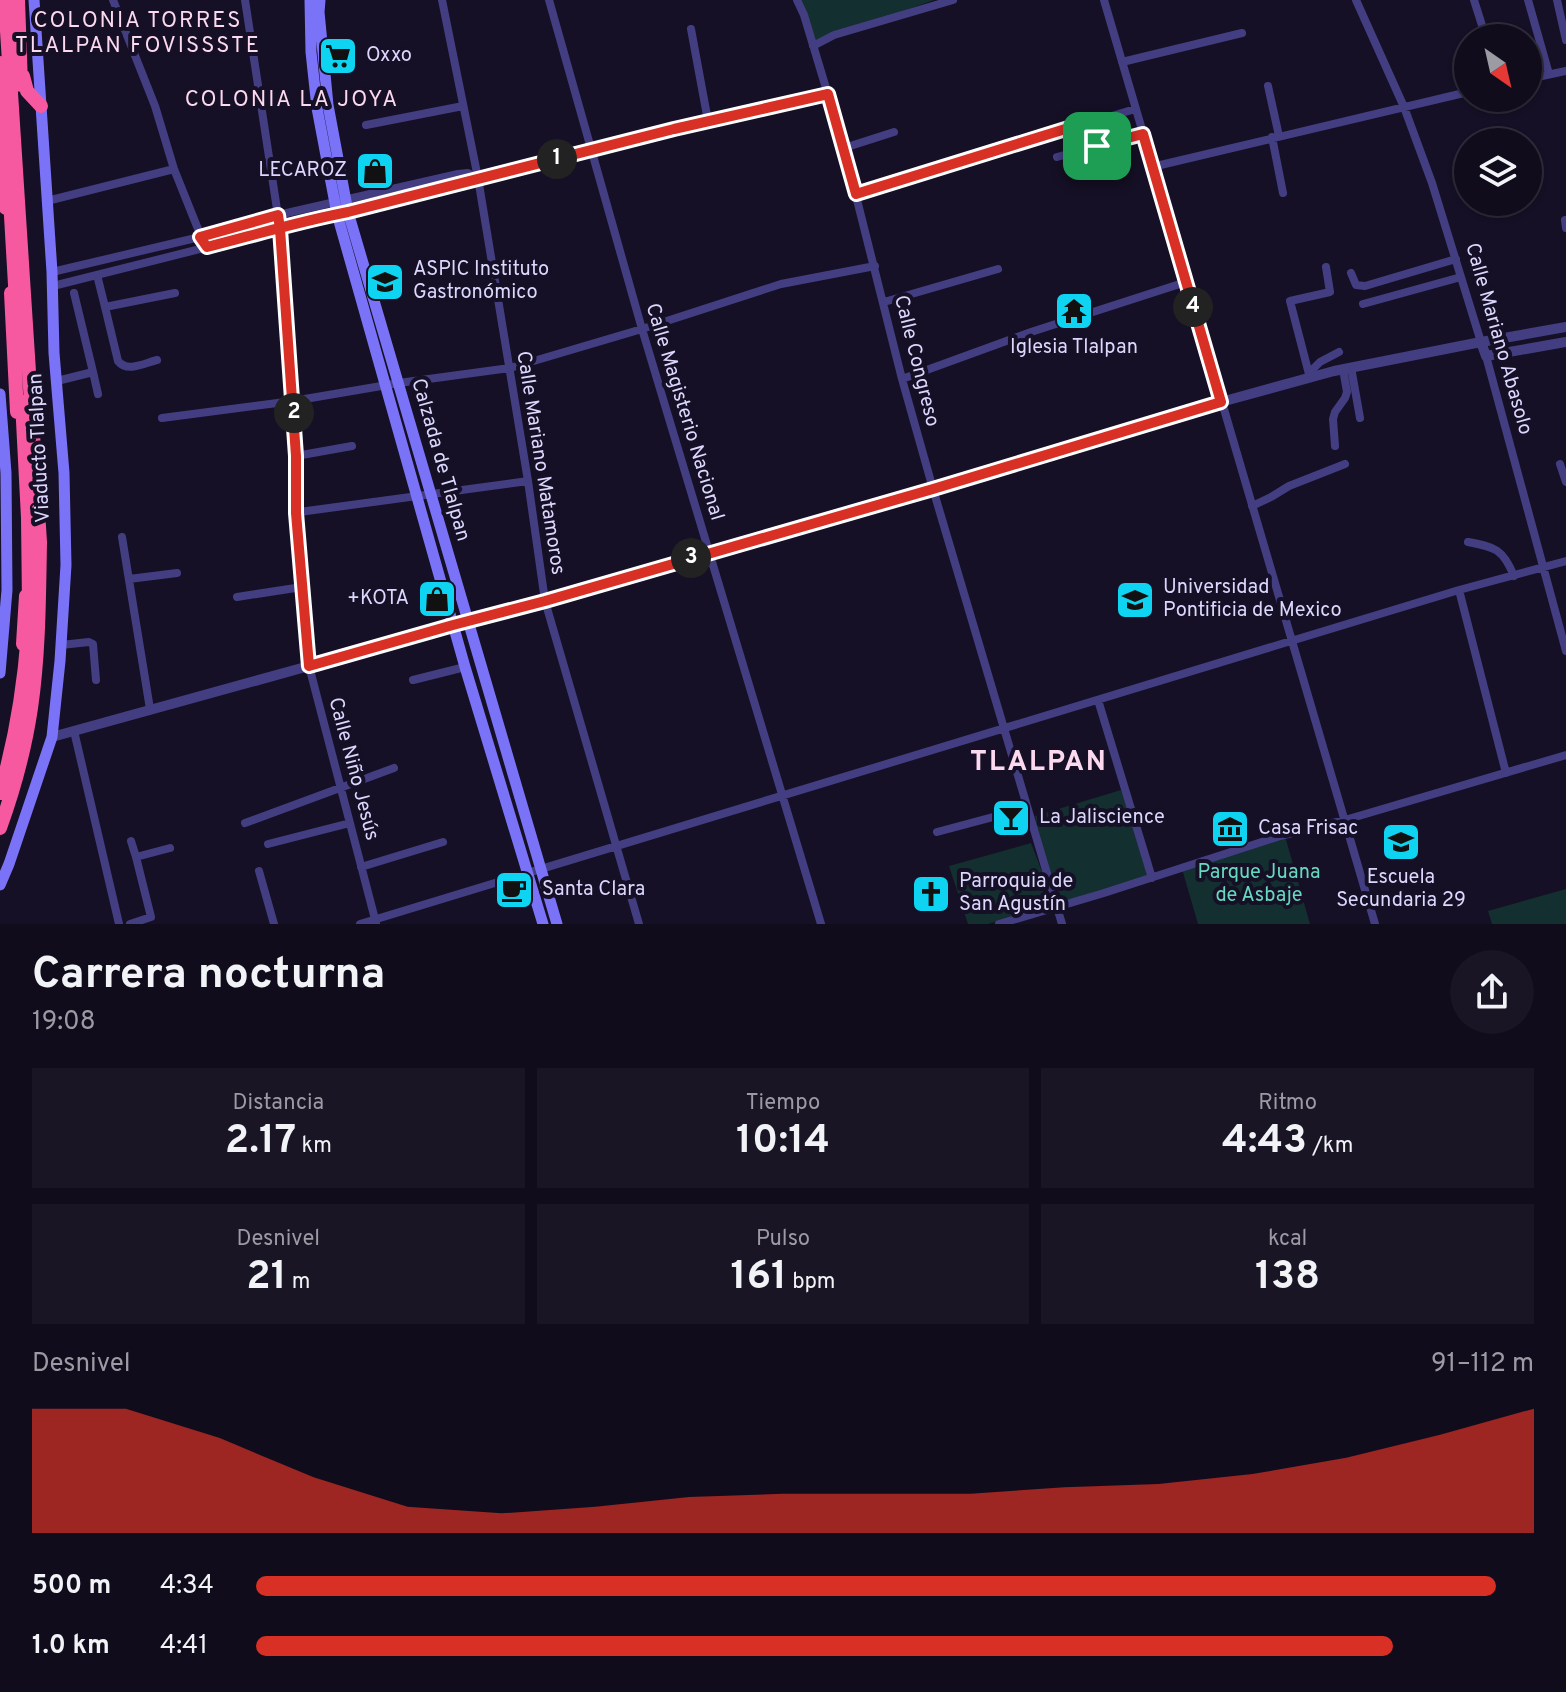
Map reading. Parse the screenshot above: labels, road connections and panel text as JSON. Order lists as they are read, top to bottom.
{
  "streets": {
    "highway": ["Viaducto Tlalpan"],
    "main road": ["Calzada de Tlalpan"],
    "street": [
      "Calle Mariano Abasolo",
      "Calle Congreso",
      "Calle Magisterio Nacional",
      "Calle Mariano Matamoros",
      "Calle Niño Jesús"
    ]
  },
  "districts": ["COLONIA TORRES TLALPAN FOVISSSTE", "COLONIA LA JOYA", "TLALPAN"],
  "parks": ["Parque Juana de Asbaje"],
  "places": {
    "supermarket": ["Oxxo"],
    "shop": ["LECAROZ", "+KOTA"],
    "school or university": ["ASPIC Instituto Gastronómico", "Universidad Pontificia de Mexico", "Escuela Secundaria 29"],
    "temple": ["Iglesia Tlalpan"],
    "bar": ["La Jaliscience"],
    "museum": ["Casa Frisac"],
    "cafe": ["Santa Clara"],
    "church": ["Parroquia de San Agustín"]
  },
  "north": "bottom right",
  "page": {
    "pins": [
      "1",
      "4",
      "2",
      "3"
    ],
    "heading": ["Carrera nocturna", "19:08"],
    "stats": [
      ["Distancia", "2.17 km"],
      ["Tiempo", "10:14"],
      ["Ritmo", "4:43 /km"],
      ["Desnivel", "21 m"],
      ["Pulso", "161 bpm"],
      ["kcal", "138"]
    ],
    "chart": ["Desnivel", "91–112 m"],
    "list": [
      {
        "name": "500 m",
        "note": "4:34"
      },
      {
        "name": "1.0 km",
        "note": "4:41"
      }
    ]
  }
}
